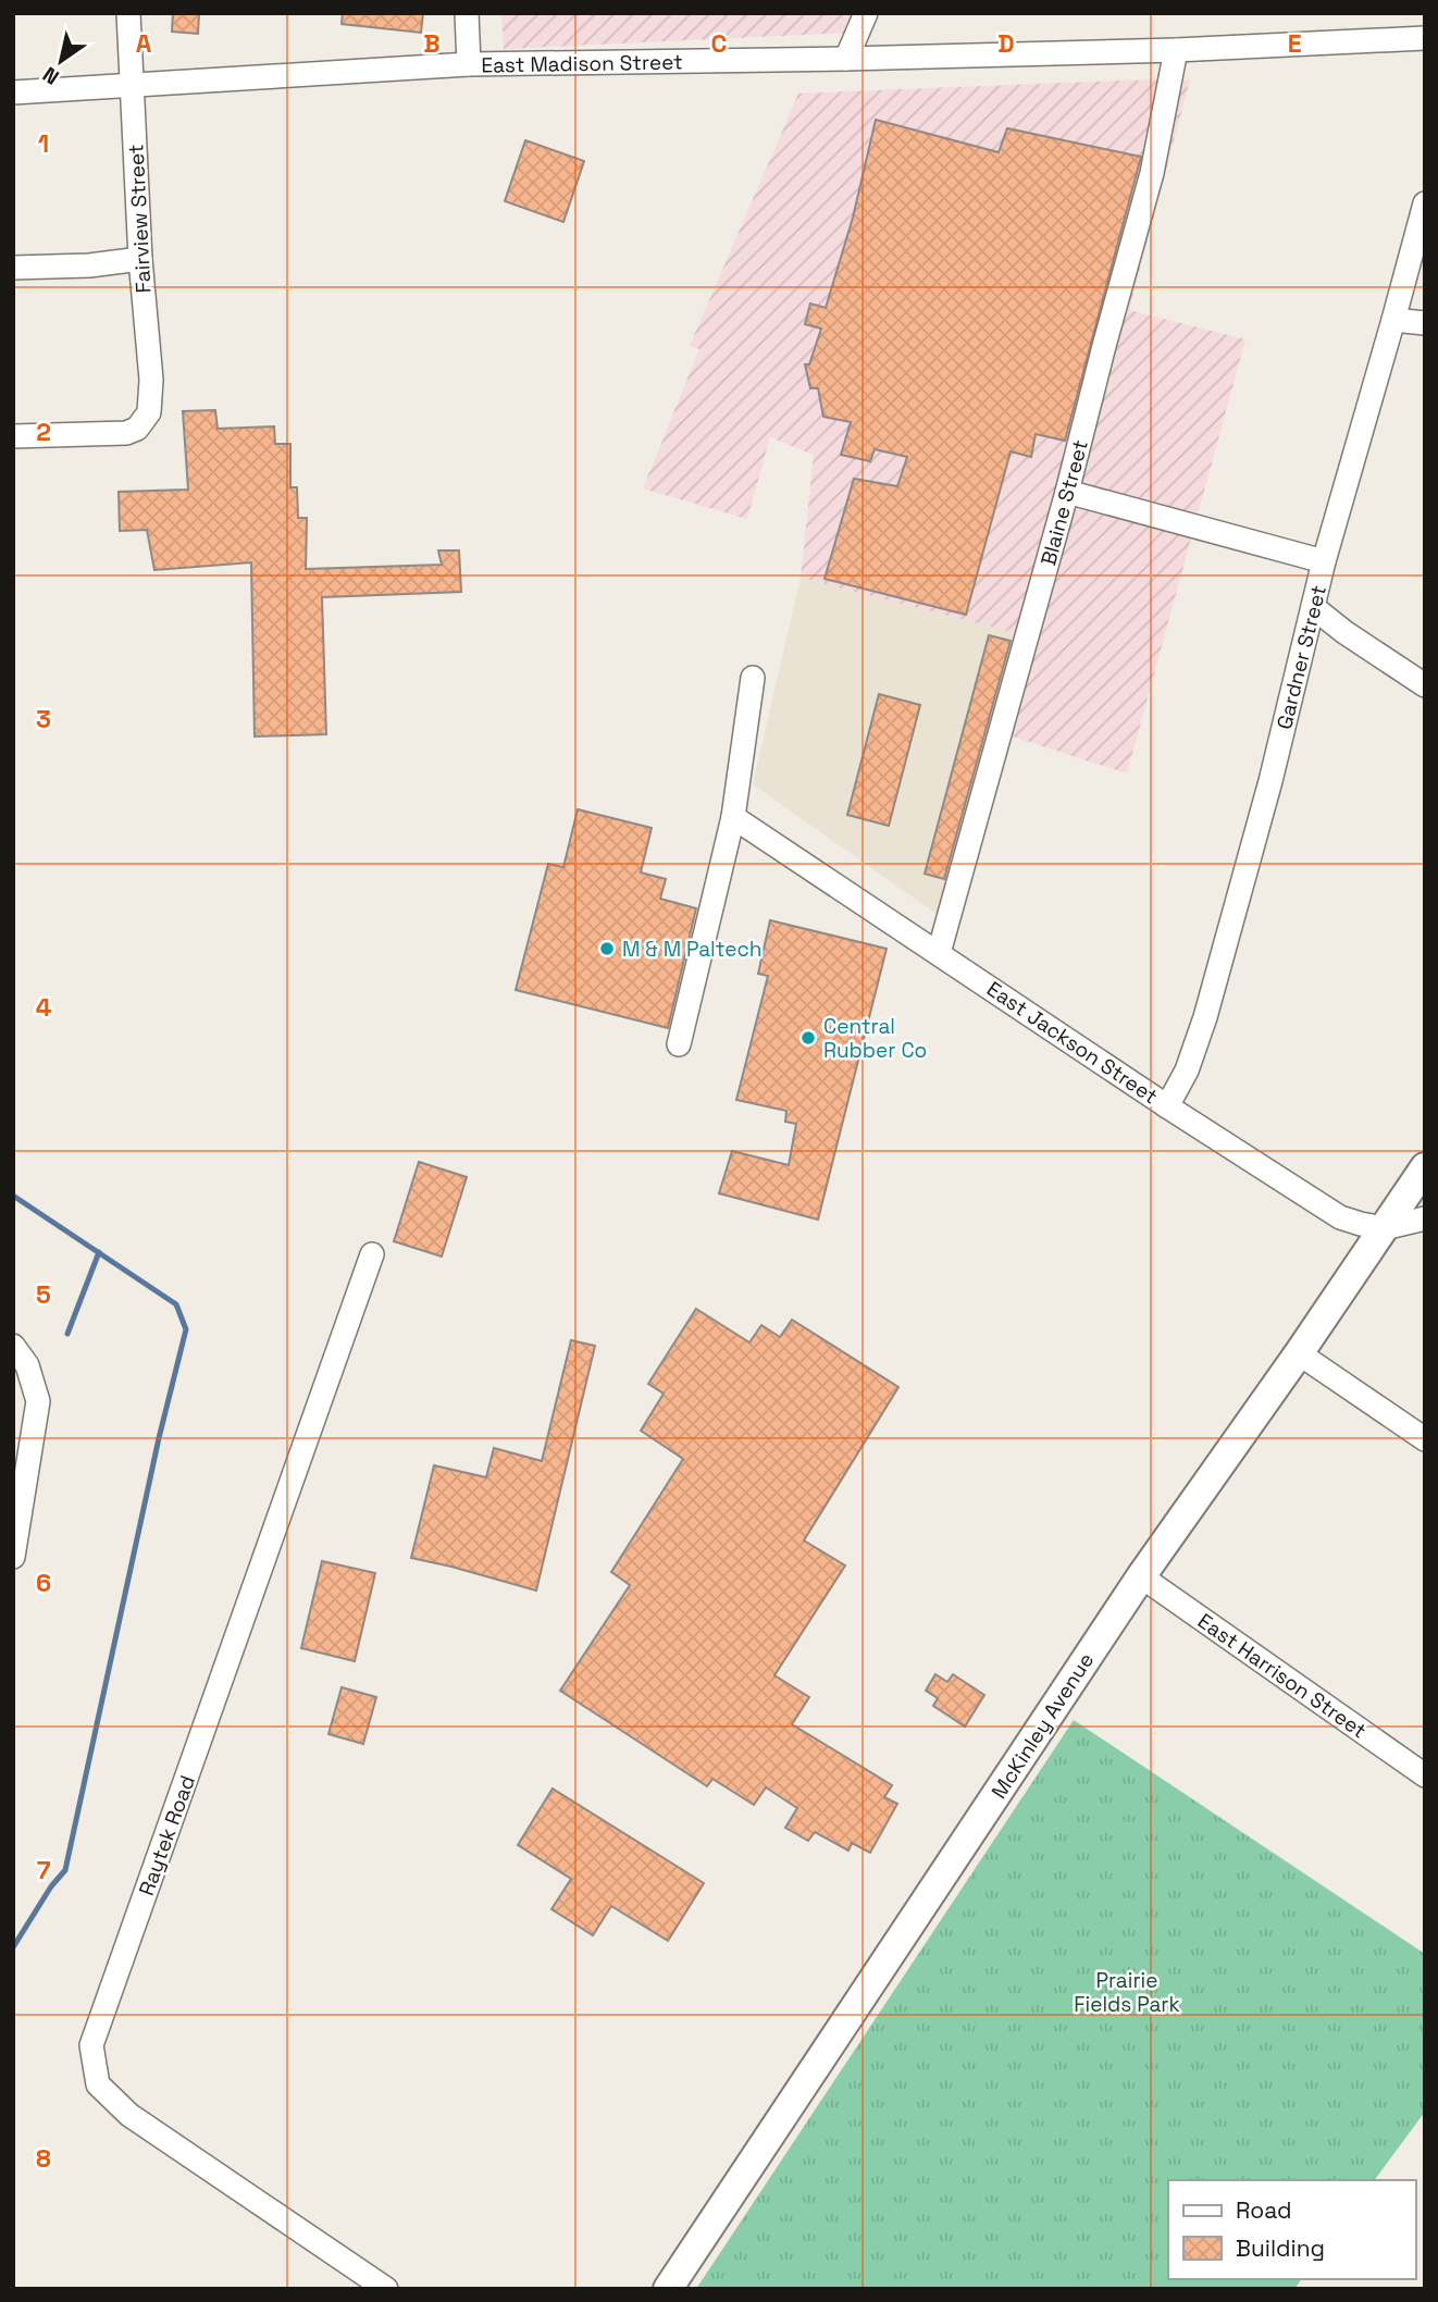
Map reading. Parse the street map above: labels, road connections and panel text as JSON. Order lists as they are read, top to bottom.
{
  "streets": {
    "street": [
      "East Madison Street",
      "Fairview Street",
      "Blaine Street",
      "Gardner Street",
      "East Jackson Street",
      "East Harrison Street",
      "McKinley Avenue",
      "Raytek Road"
    ]
  },
  "crossings": [
    ["East Madison Street", "Fairview Street"],
    ["East Madison Street", "Blaine Street"],
    ["Blaine Street", "East Jackson Street"],
    ["Gardner Street", "East Jackson Street"],
    ["East Jackson Street", "McKinley Avenue"],
    ["East Harrison Street", "McKinley Avenue"]
  ],
  "parks": ["Prairie Fields Park"],
  "places": ["M & M Paltech", "Central Rubber Co"],
  "legend": ["Road", "Building"],
  "north": "bottom left",
  "grid": {
    "columns": [
      "A",
      "B",
      "C",
      "D",
      "E"
    ],
    "rows": [
      "1",
      "2",
      "3",
      "4",
      "5",
      "6",
      "7",
      "8"
    ]
  }
}
